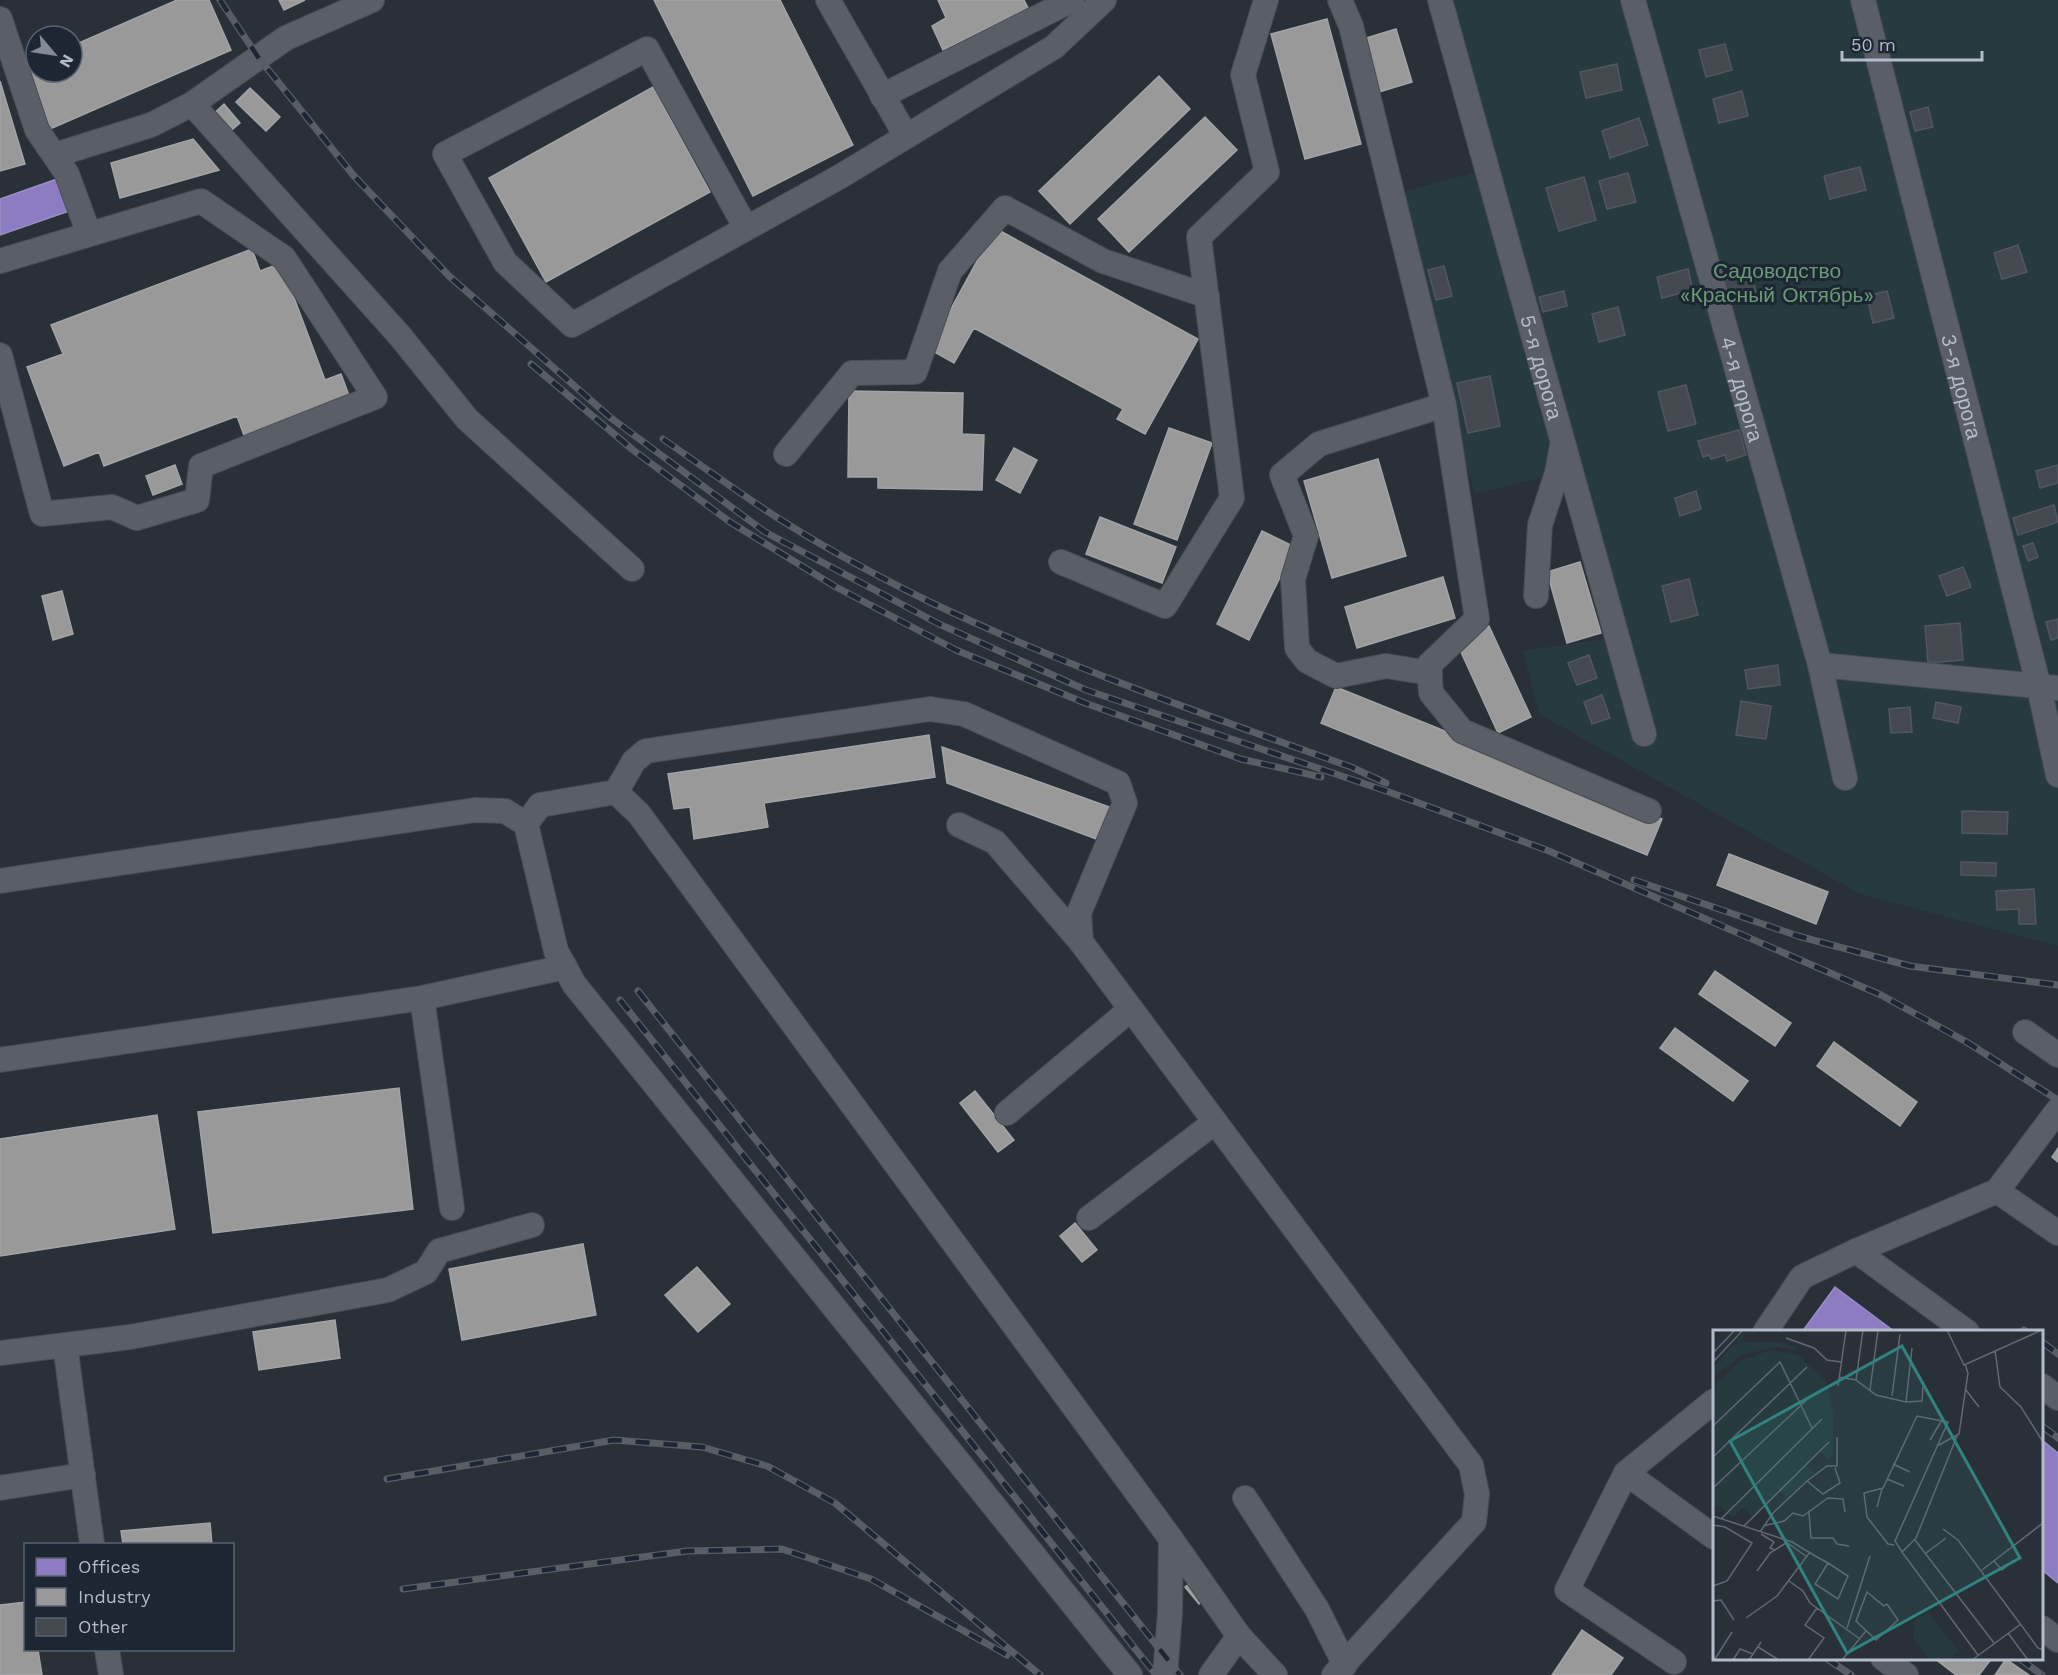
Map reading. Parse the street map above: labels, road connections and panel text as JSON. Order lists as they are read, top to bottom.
{
  "streets": {
    "street": ["5-я дорога", "3-я дорога", "4-я дорога"]
  },
  "parks": ["Садоводство «Красный Октябрь»"],
  "legend": ["Offices", "Industry", "Other"],
  "scale_bar": "50 m",
  "north": "bottom right"
}
